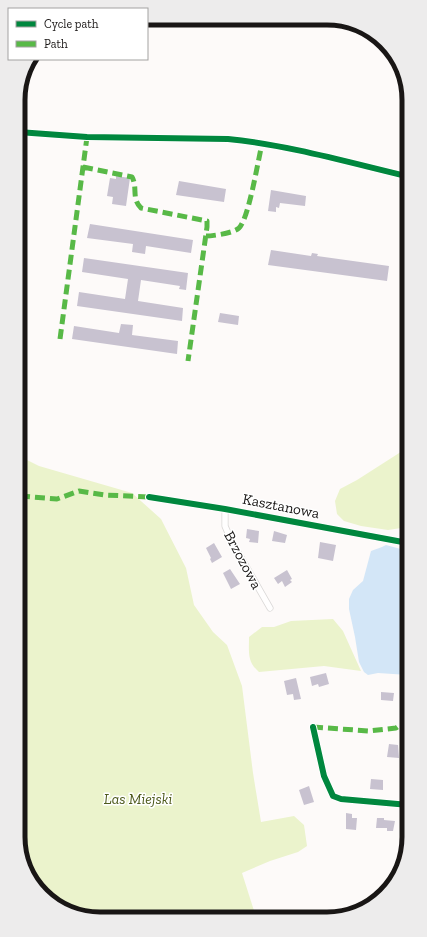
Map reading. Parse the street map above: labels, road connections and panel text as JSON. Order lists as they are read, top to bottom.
{
  "streets": {
    "street": ["Kasztanowa", "Brzozowa"]
  },
  "crossings": [
    ["Kasztanowa", "Brzozowa"]
  ],
  "parks": ["Las Miejski"],
  "legend": ["Cycle path", "Path"]
}
